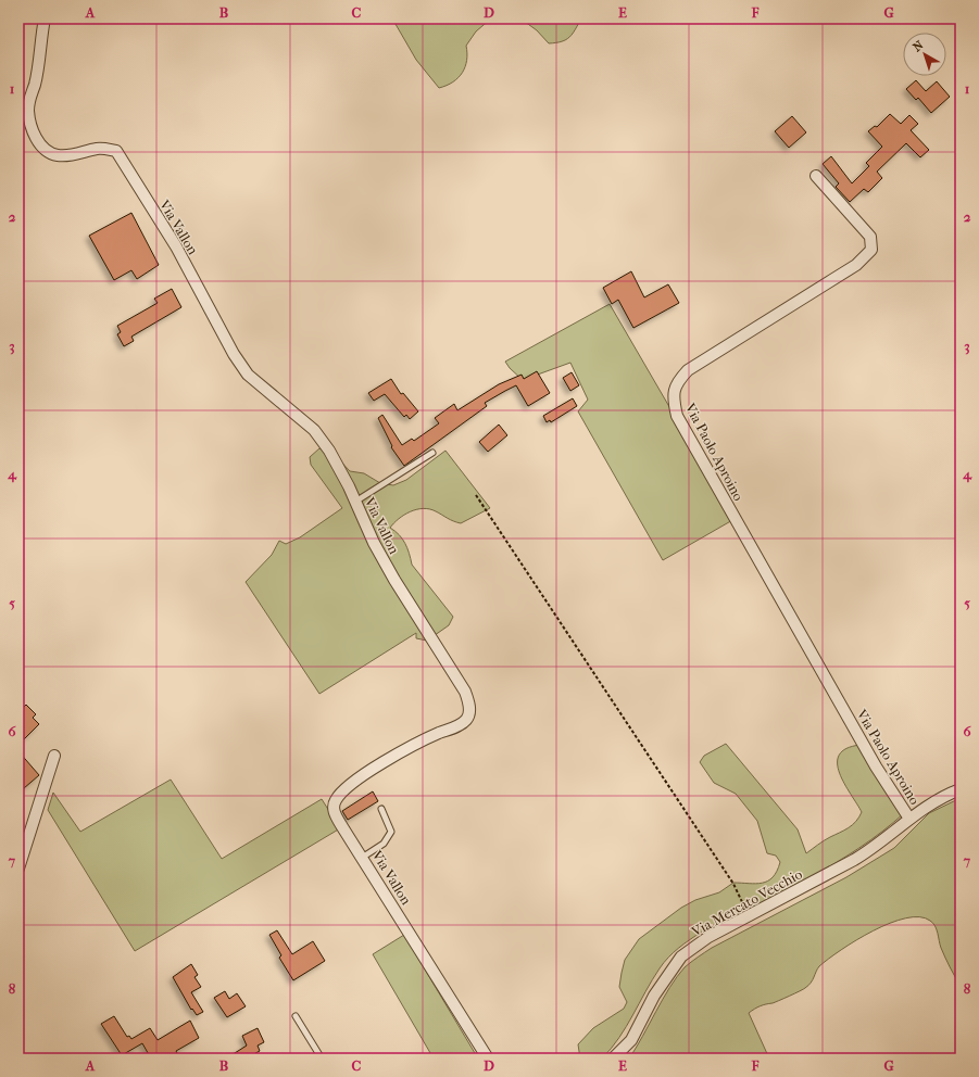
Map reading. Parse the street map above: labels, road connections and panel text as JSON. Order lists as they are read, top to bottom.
{
  "streets": {
    "street": ["Via Vallon", "Via Paolo Aproino", "Via Mercato Vecchio"]
  },
  "crossings": [
    ["Via Paolo Aproino", "Via Mercato Vecchio"]
  ],
  "north": "top left",
  "grid": {
    "columns": [
      "A",
      "B",
      "C",
      "D",
      "E",
      "F",
      "G"
    ],
    "rows": [
      "1",
      "2",
      "3",
      "4",
      "5",
      "6",
      "7",
      "8"
    ]
  }
}
